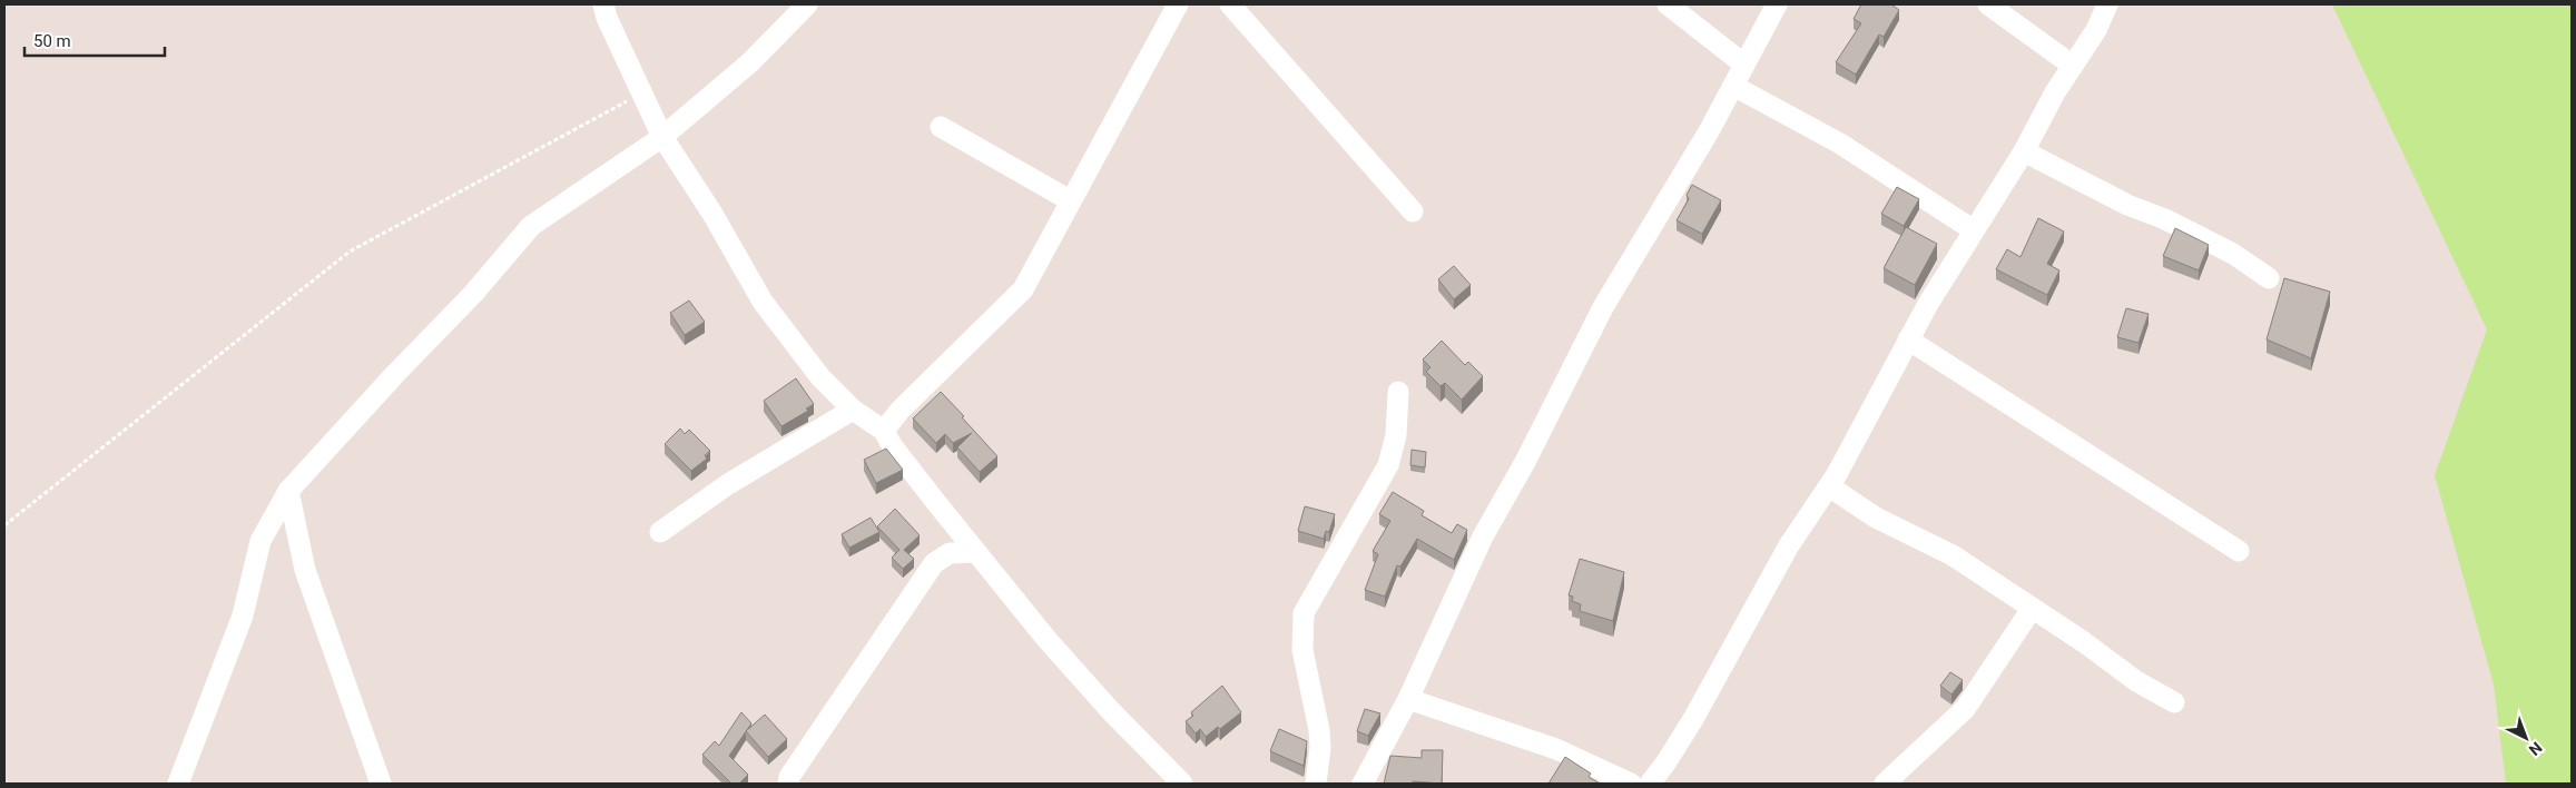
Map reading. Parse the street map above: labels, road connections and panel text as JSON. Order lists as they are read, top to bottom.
{
  "scale_bar": "50 m",
  "north": "bottom right"
}
